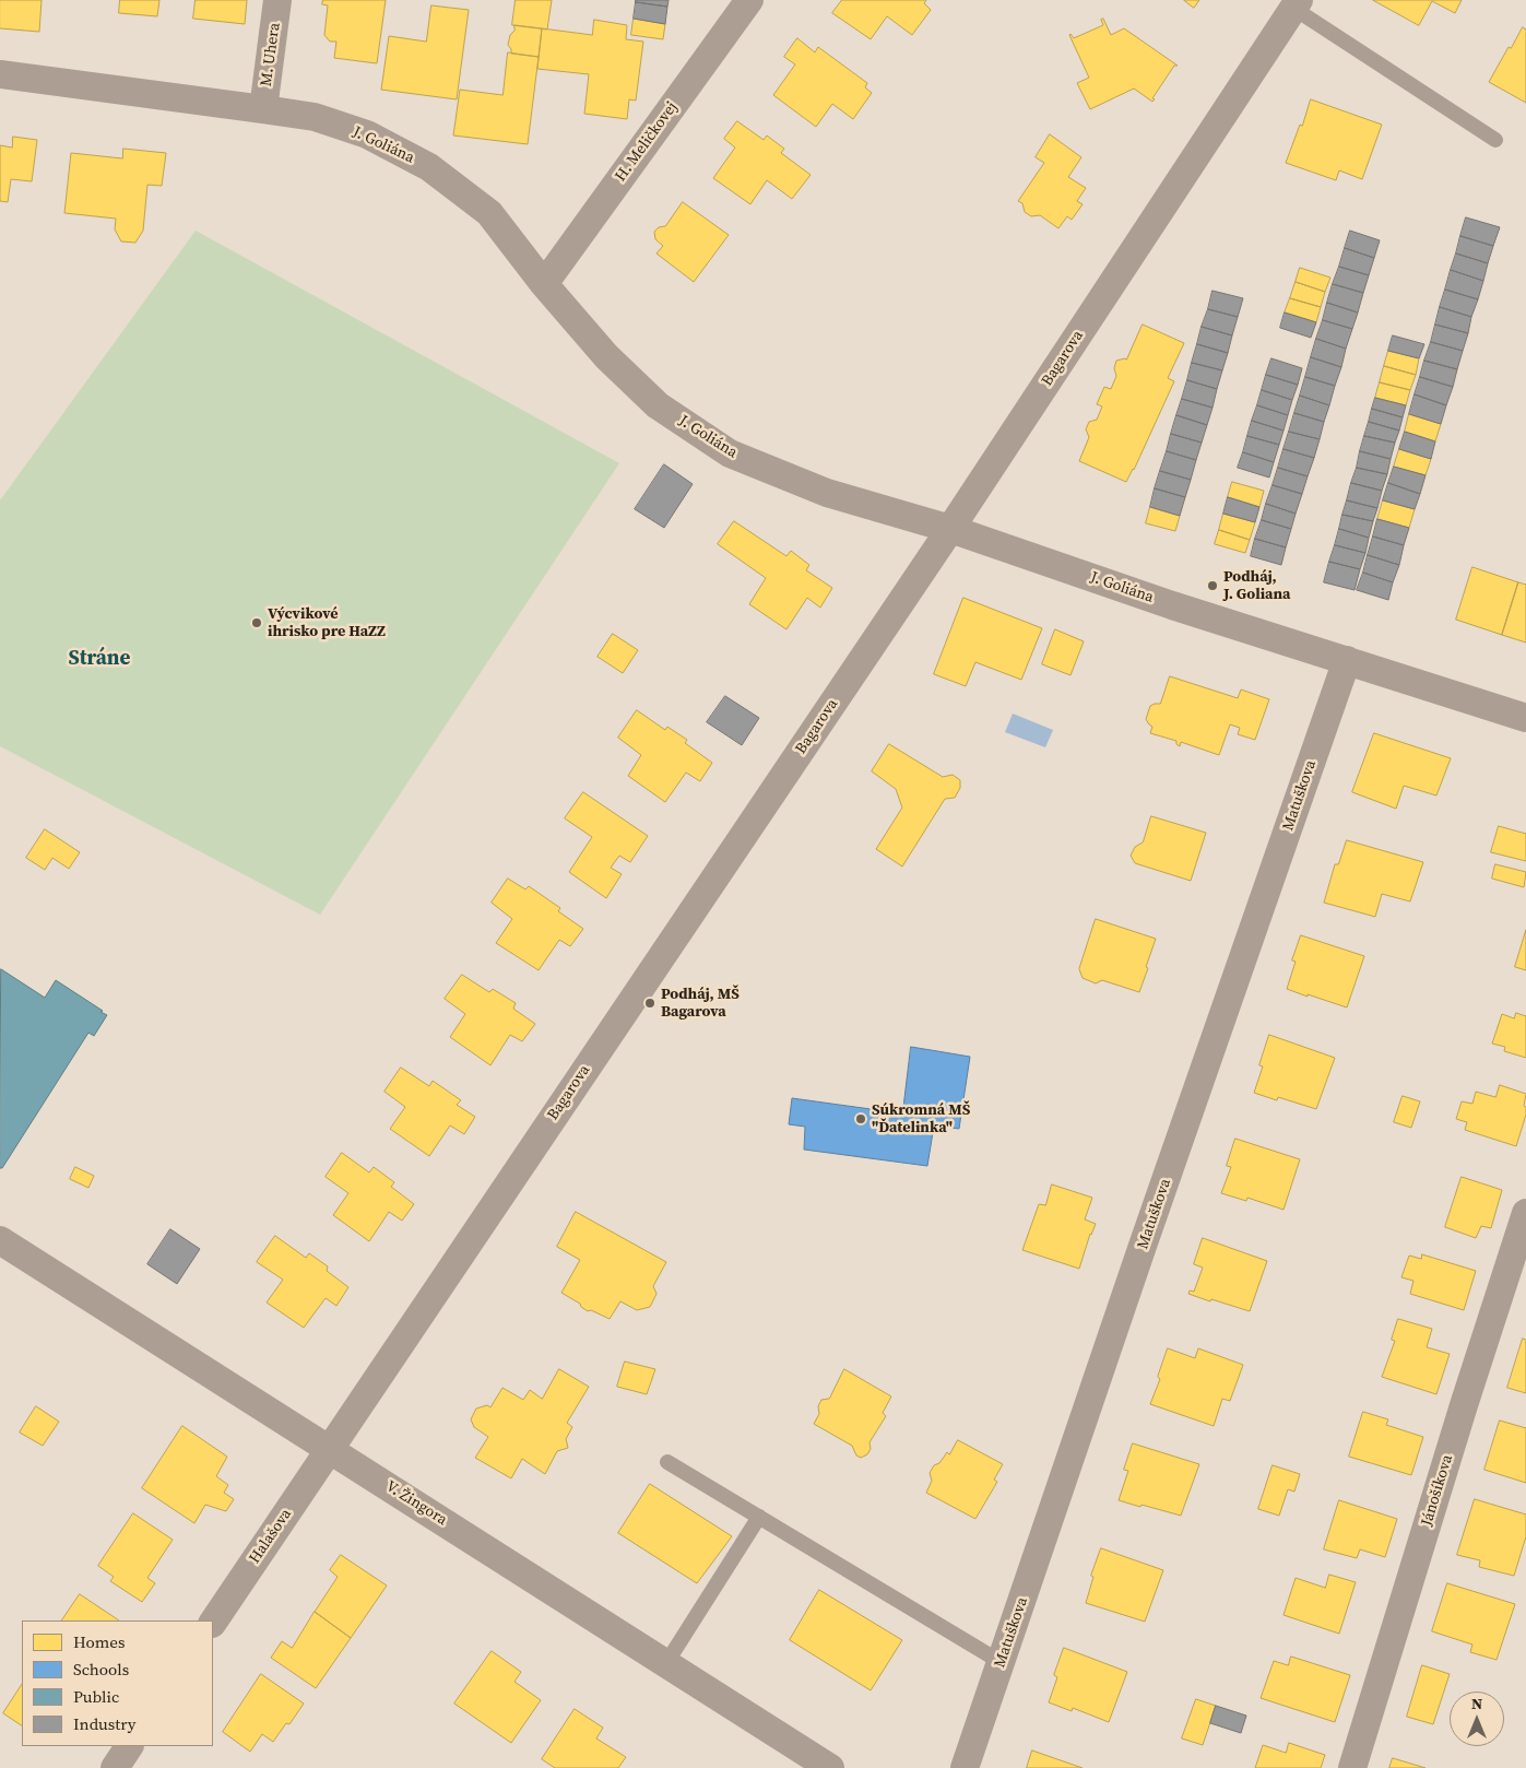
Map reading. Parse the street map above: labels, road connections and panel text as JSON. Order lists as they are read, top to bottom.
{
  "streets": {
    "street": [
      "M. Uhera",
      "H. Meličkovej",
      "J. Goliána",
      "Bagarova",
      "Matuškova",
      "Jánošíkova",
      "V. Žingora",
      "Halašova"
    ]
  },
  "crossings": [
    ["M. Uhera", "J. Goliána"],
    ["H. Meličkovej", "J. Goliána"],
    ["J. Goliána", "Bagarova"],
    ["J. Goliána", "Matuškova"],
    ["Bagarova", "V. Žingora"],
    ["Bagarova", "Halašova"],
    ["V. Žingora", "Halašova"]
  ],
  "districts": ["Stráne"],
  "places": [
    "Podháj, J. Goliana",
    "Výcvikové ihrisko pre HaZZ",
    "Podháj, MŠ Bagarova",
    "Súkromná MŠ \"Ďatelinka\""
  ],
  "legend": [
    "Homes",
    "Schools",
    "Public",
    "Industry"
  ],
  "north": "top"
}
